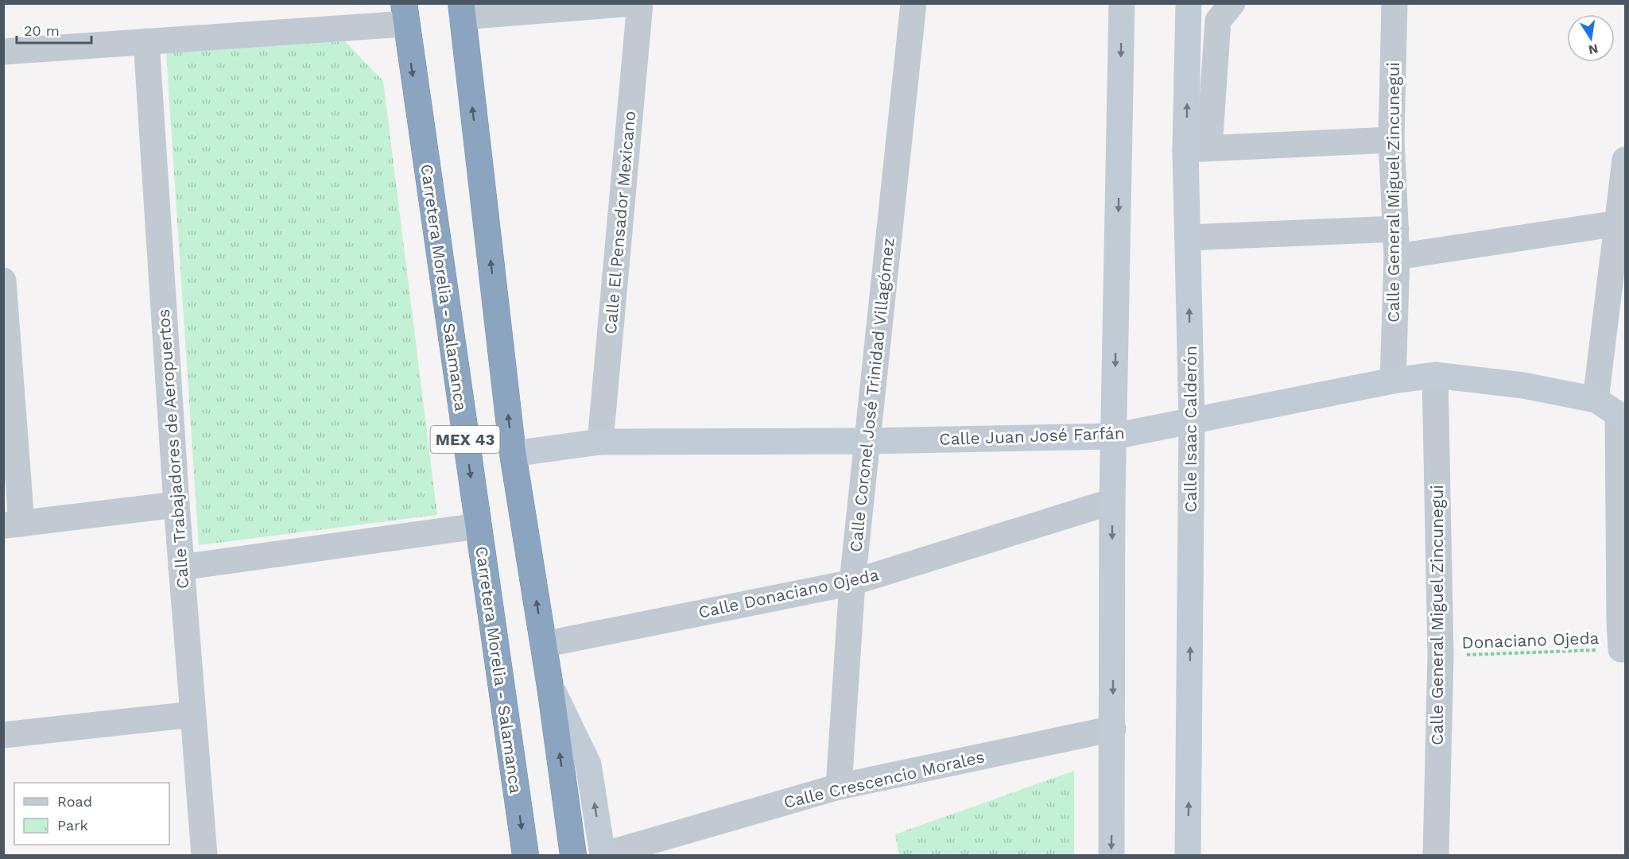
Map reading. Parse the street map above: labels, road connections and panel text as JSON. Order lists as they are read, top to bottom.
{
  "streets": {
    "highway": ["Carretera Morelia - Salamanca", "MEX 43"],
    "street": [
      "Calle General Miguel Zincunegui",
      "Calle El Pensador Mexicano",
      "Calle Coronel José Trinidad Villagómez",
      "Calle Isaac Calderón",
      "Calle Juan José Farfán",
      "Calle Trabajadores de Aeropuertos",
      "Calle Donaciano Ojeda",
      "Calle Crescencio Morales"
    ],
    "path": ["Donaciano Ojeda"]
  },
  "crossings": [
    ["Calle General Miguel Zincunegui", "Calle Juan José Farfán"],
    ["Calle General Miguel Zincunegui", "Donaciano Ojeda"],
    ["Calle El Pensador Mexicano", "Calle Juan José Farfán"],
    ["Calle Coronel José Trinidad Villagómez", "Calle Juan José Farfán"],
    ["Calle Coronel José Trinidad Villagómez", "Calle Donaciano Ojeda"],
    ["Calle Coronel José Trinidad Villagómez", "Calle Crescencio Morales"],
    ["Calle Isaac Calderón", "Calle Juan José Farfán"],
    ["Calle Juan José Farfán", "MEX 43"],
    ["MEX 43", "Calle Donaciano Ojeda"]
  ],
  "legend": ["Road", "Park"],
  "scale_bar": "20 m",
  "north": "bottom"
}
